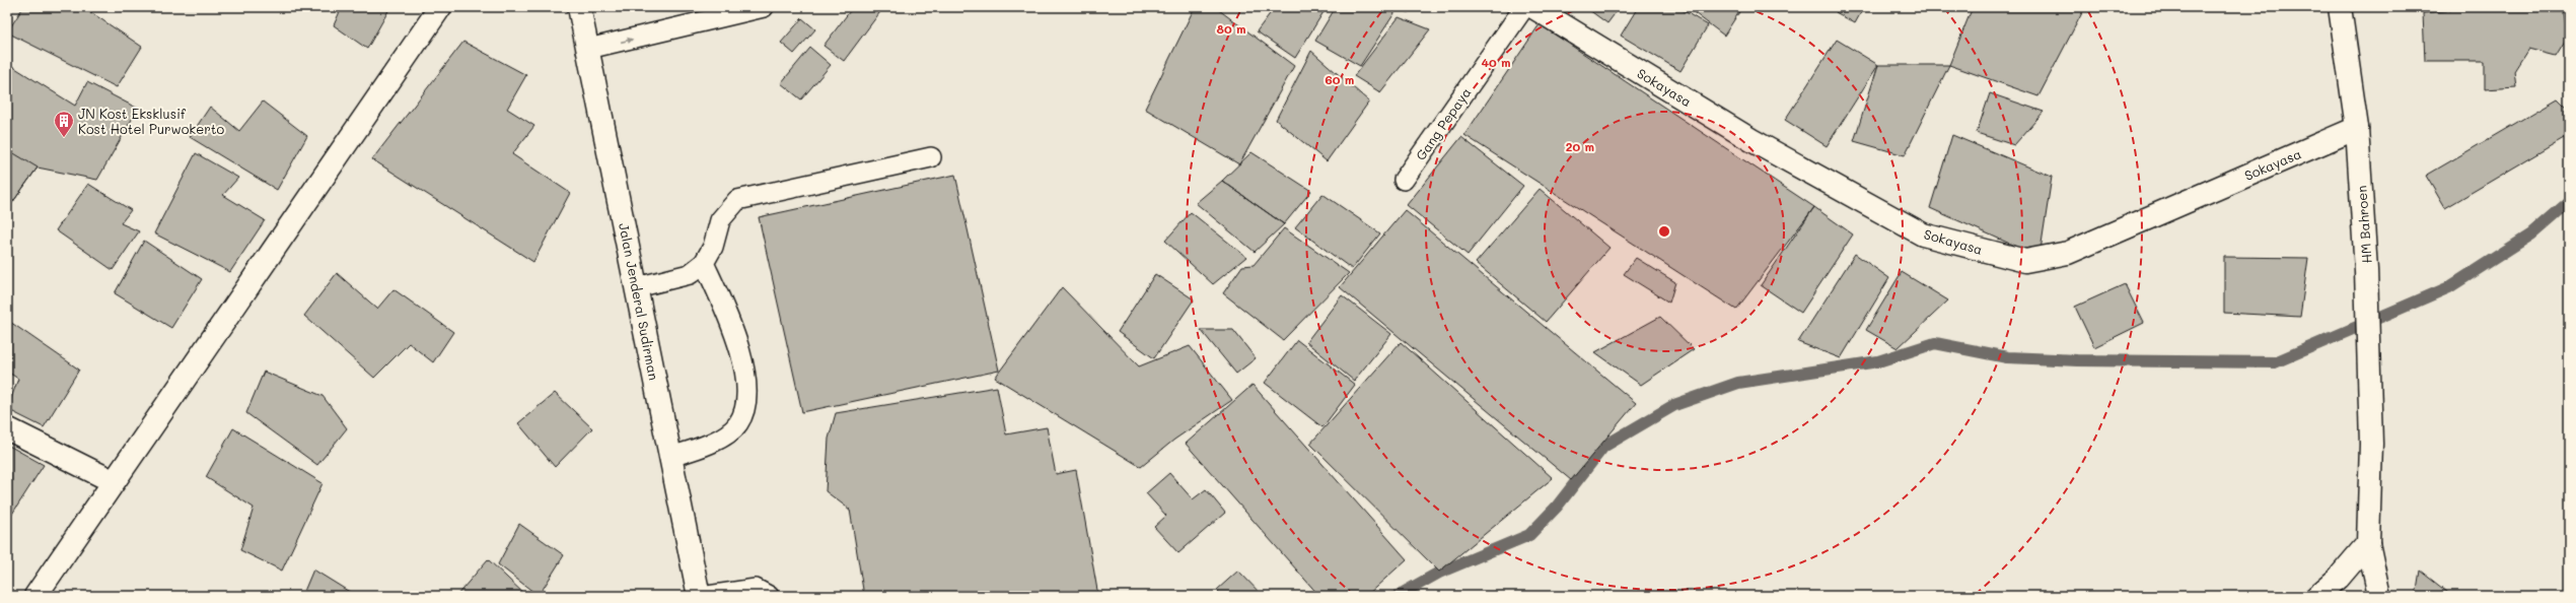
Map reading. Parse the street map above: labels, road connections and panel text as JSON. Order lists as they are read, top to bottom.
{
  "streets": {
    "street": ["Sokayasa", "HM Bahroen", "Jalan Jenderal Sudirman"],
    "lane": ["Gang Pepaya"]
  },
  "crossings": [
    ["Sokayasa", "HM Bahroen"]
  ],
  "places": {
    "building": ["JN Kost Eksklusif Kost Hotel Purwokerto"]
  },
  "rings": [
    "80 m",
    "40 m",
    "60 m",
    "20 m"
  ]
}
